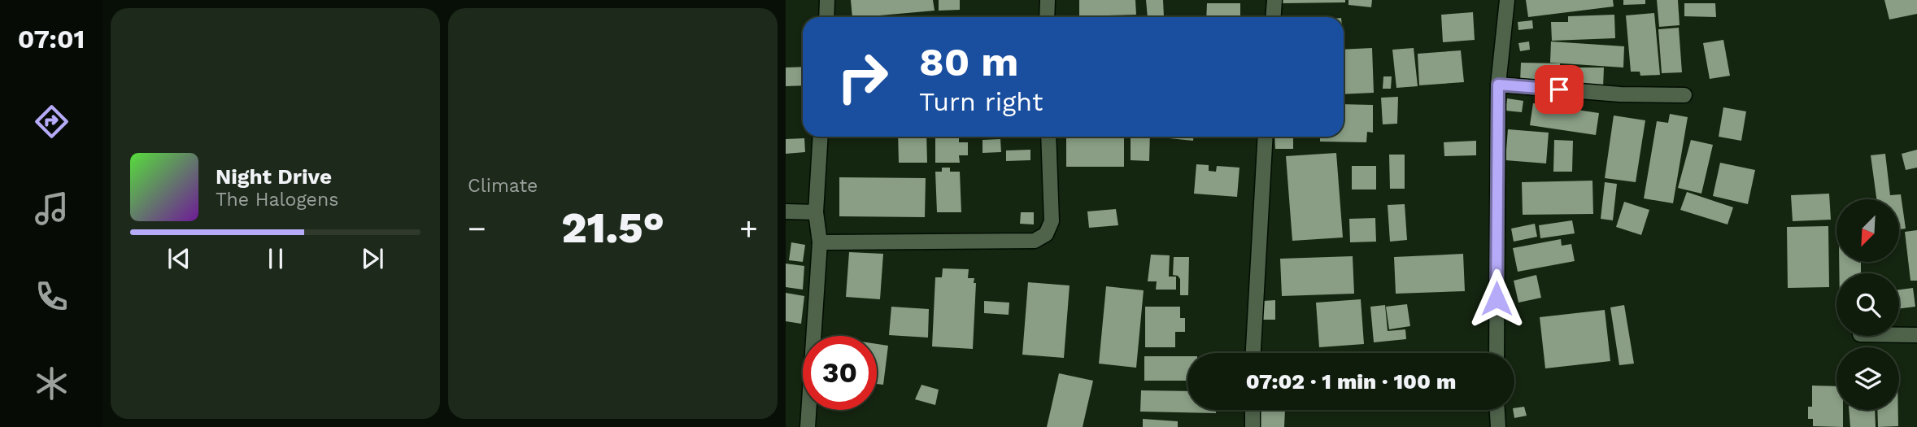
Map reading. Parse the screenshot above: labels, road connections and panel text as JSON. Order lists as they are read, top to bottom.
{
  "north": "bottom left",
  "page": {
    "tabs": "07:01",
    "tile": "Climate",
    "turn": ["80 m", "Turn right"],
    "song": ["Night Drive", "The Halogens"],
    "heat": ["−", "21.5°", "+"],
    "limit": "30",
    "trip": "07:02 · 1 min · 100 m"
  }
}
